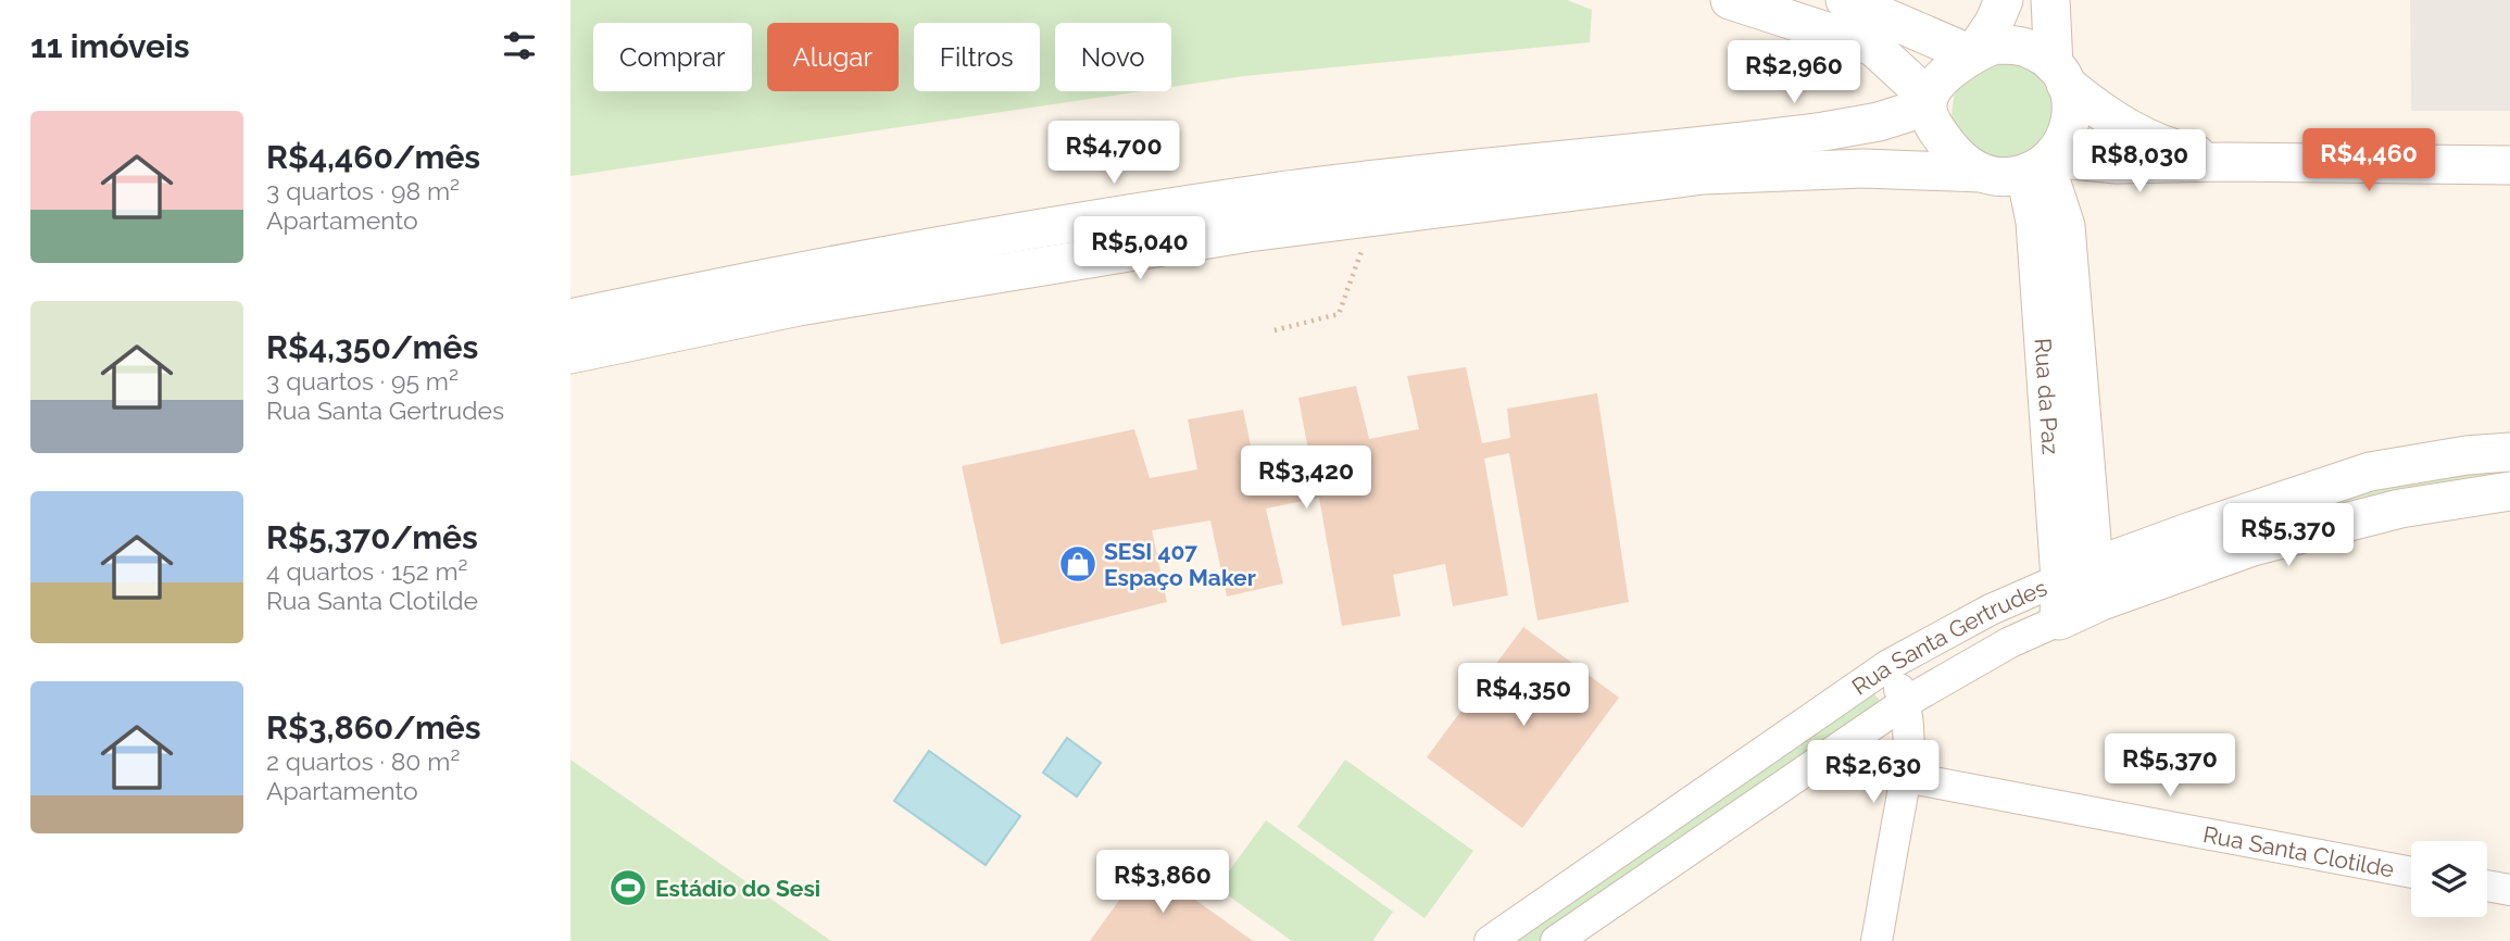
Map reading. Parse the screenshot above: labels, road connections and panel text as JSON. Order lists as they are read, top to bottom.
{
  "streets": {
    "street": ["Rua da Paz", "Rua Santa Gertrudes", "Rua Santa Clotilde"]
  },
  "crossings": [
    ["Rua da Paz", "Rua Santa Gertrudes"]
  ],
  "places": {
    "shop": ["SESI 407 Espaço Maker"],
    "sports": ["Estádio do Sesi"]
  },
  "page": {
    "heading": "11 imóveis",
    "chip": [
      "Comprar",
      "Alugar",
      "Filtros",
      "Novo"
    ],
    "price": [
      "R$2,960",
      "R$4,700",
      "R$4,460",
      "R$8,030",
      "R$5,040",
      "R$3,420",
      "R$5,370",
      "R$4,350",
      "R$5,370",
      "R$2,630",
      "R$3,860"
    ],
    "list": [
      {
        "name": "R$4,460/mês",
        "note": "3 quartos · 98 m² · Apartamento"
      },
      {
        "name": "R$4,350/mês",
        "note": "3 quartos · 95 m² · Rua Santa Gertrudes"
      },
      {
        "name": "R$5,370/mês",
        "note": "4 quartos · 152 m² · Rua Santa Clotilde"
      },
      {
        "name": "R$3,860/mês",
        "note": "2 quartos · 80 m² · Apartamento"
      }
    ]
  }
}
